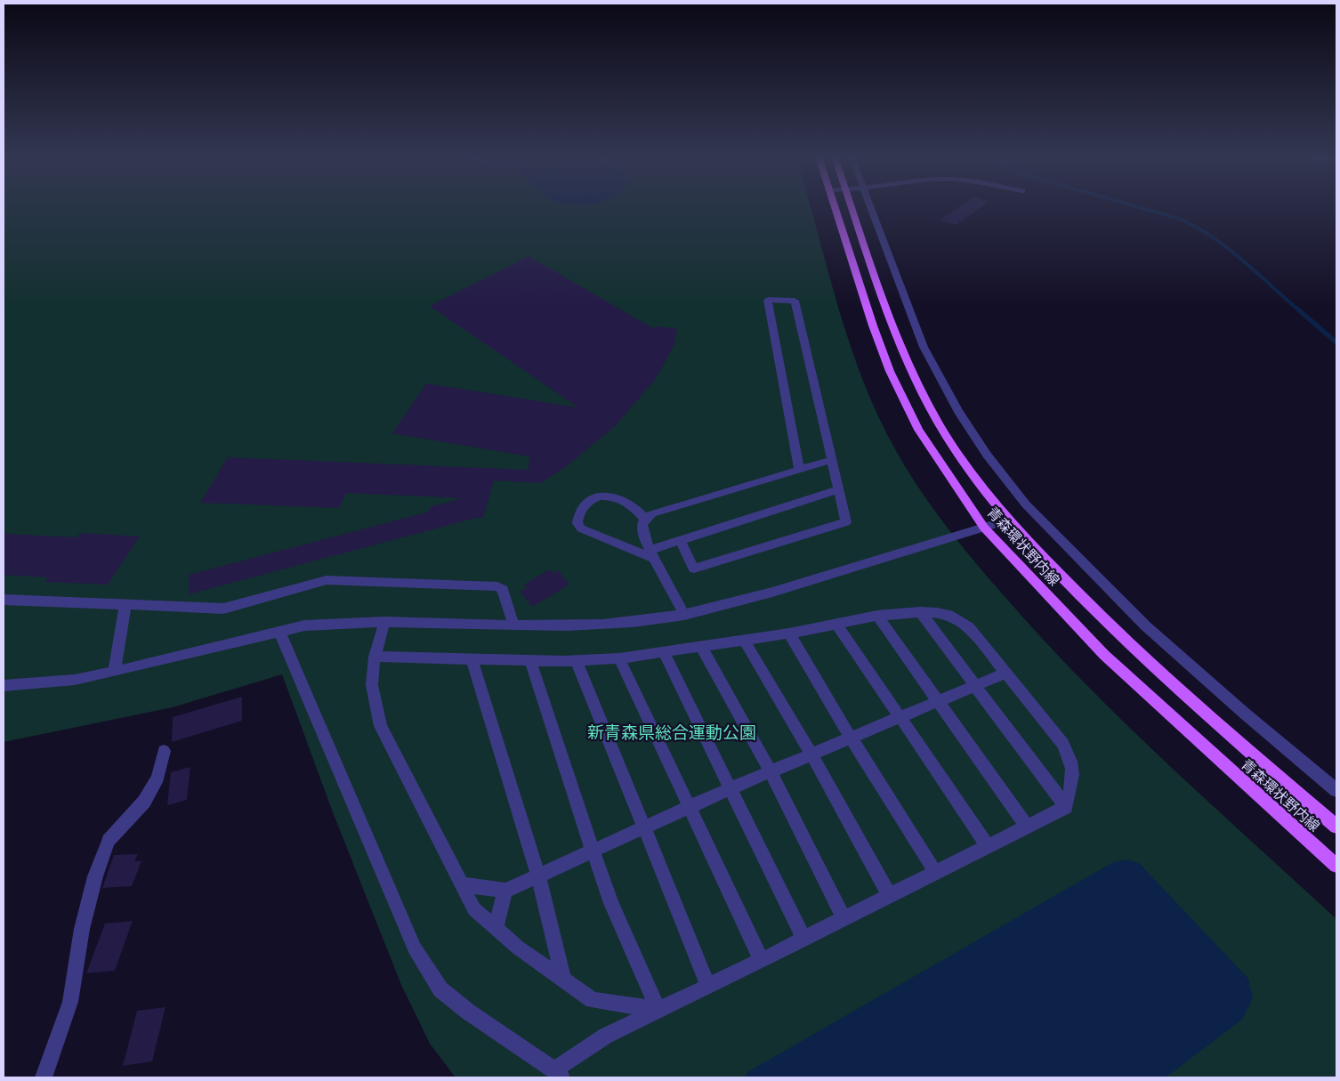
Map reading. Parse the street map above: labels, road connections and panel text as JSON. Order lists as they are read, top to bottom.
{
  "streets": {
    "main road": ["青森環状野内線"]
  },
  "parks": ["新青森県総合運動公園"]
}
